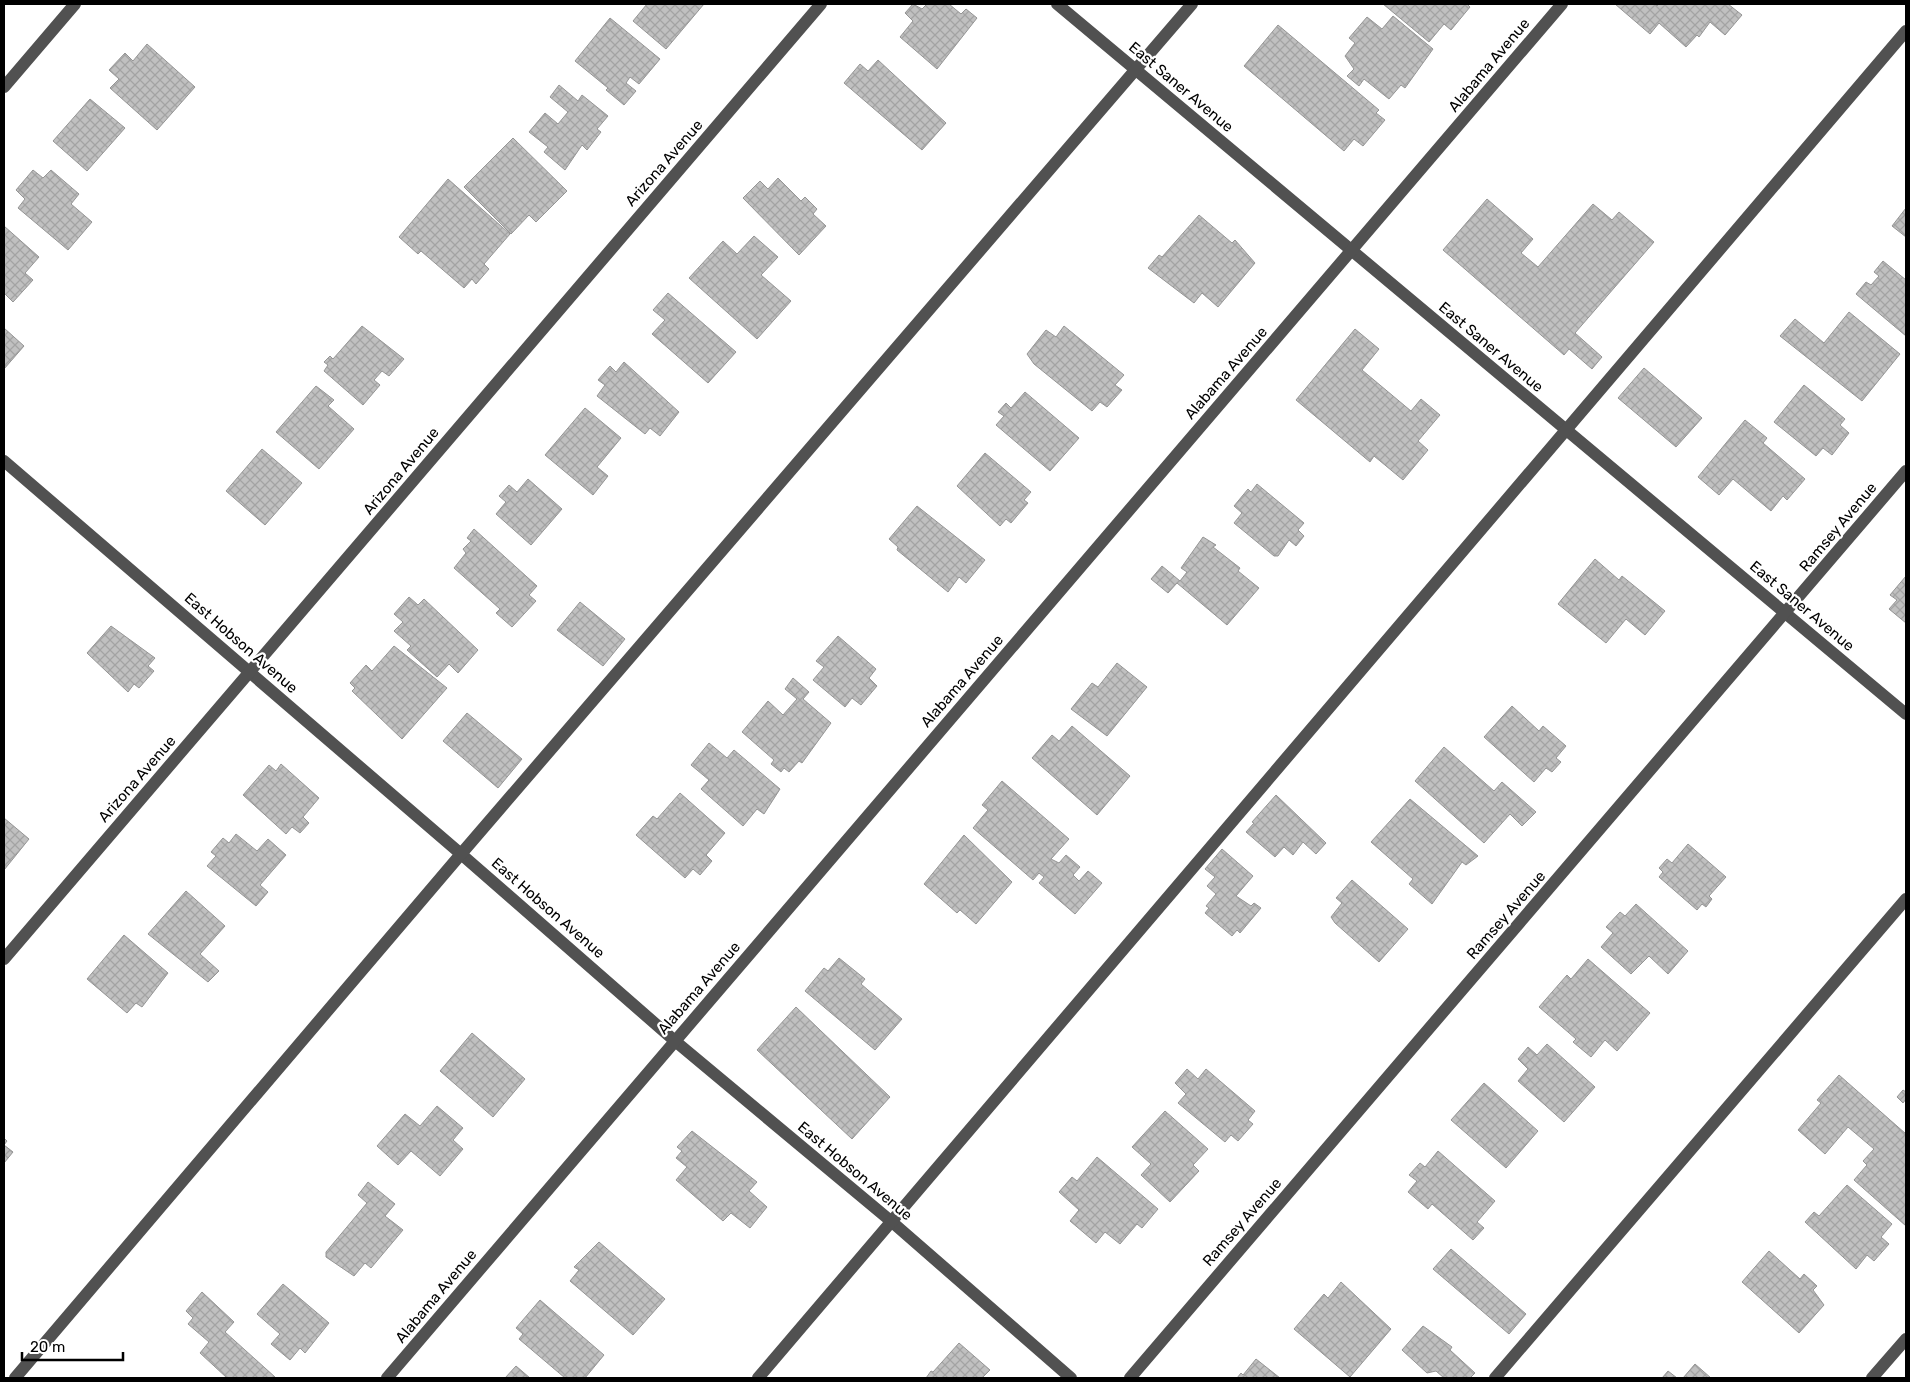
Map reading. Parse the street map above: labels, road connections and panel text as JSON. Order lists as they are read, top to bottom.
{
  "streets": {
    "street": [
      "Alabama Avenue",
      "East Saner Avenue",
      "Arizona Avenue",
      "Ramsey Avenue",
      "East Hobson Avenue"
    ]
  },
  "crossings": [
    ["Alabama Avenue", "East Saner Avenue"],
    ["Alabama Avenue", "East Hobson Avenue"],
    ["East Saner Avenue", "Ramsey Avenue"],
    ["Arizona Avenue", "East Hobson Avenue"]
  ],
  "scale_bar": "20 m"
}
